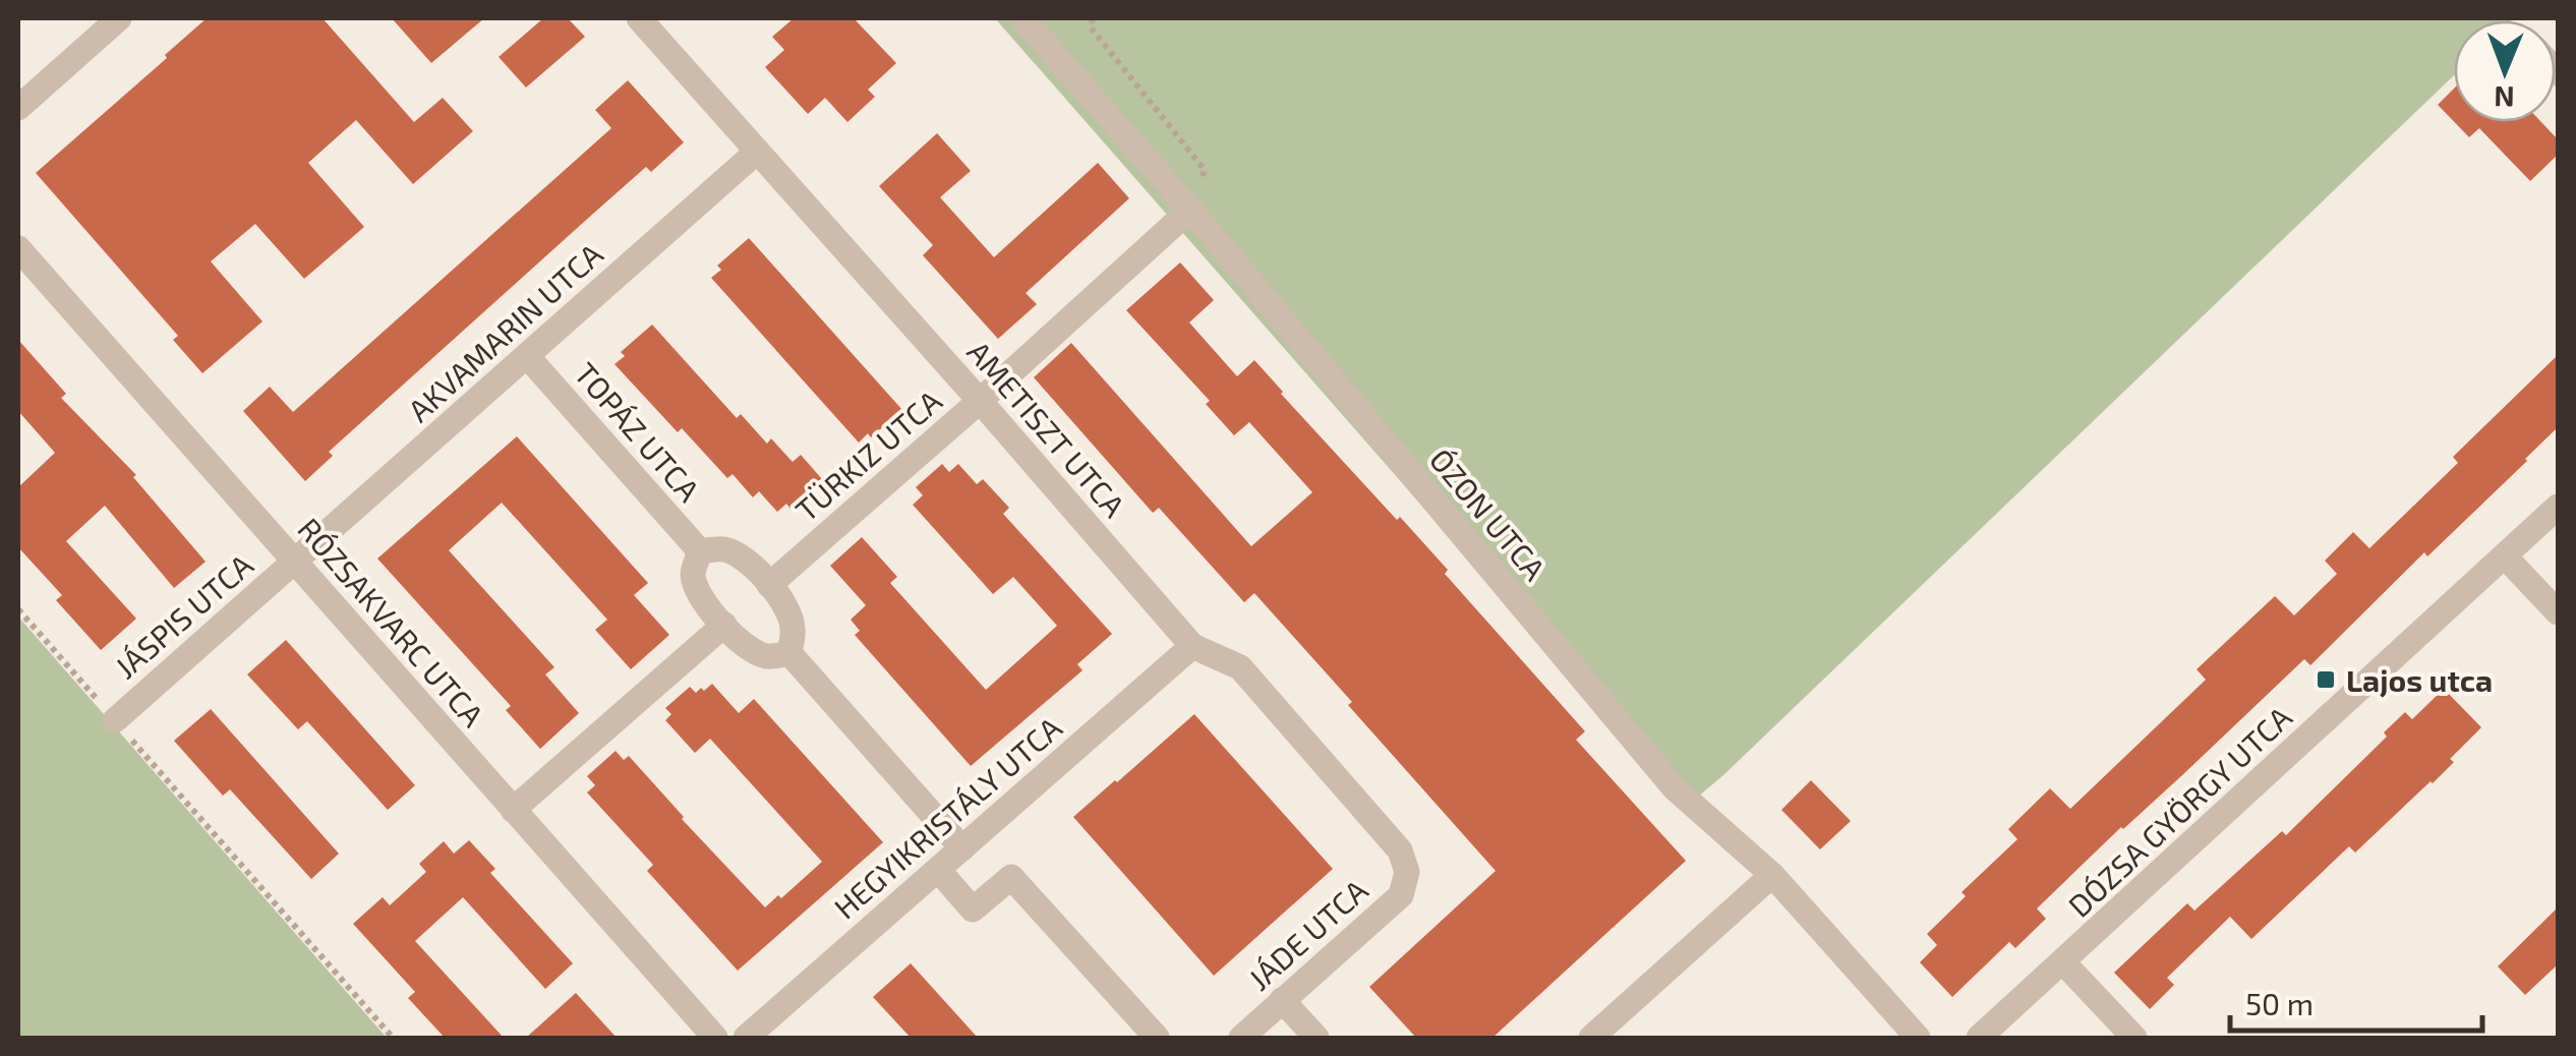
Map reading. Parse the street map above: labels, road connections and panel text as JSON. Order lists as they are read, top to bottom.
{
  "streets": {
    "street": [
      "AKVAMARIN UTCA",
      "AMETISZT UTCA",
      "TOPÁZ UTCA",
      "TÜRKIZ UTCA",
      "ÓZON UTCA",
      "JÁSPIS UTCA",
      "RÓZSAKVARC UTCA",
      "DÓZSA GYÖRGY UTCA",
      "HEGYIKRISTÁLY UTCA",
      "JÁDE UTCA"
    ]
  },
  "crossings": [
    ["AKVAMARIN UTCA", "AMETISZT UTCA"],
    ["AKVAMARIN UTCA", "TOPÁZ UTCA"],
    ["AKVAMARIN UTCA", "JÁSPIS UTCA"],
    ["AKVAMARIN UTCA", "RÓZSAKVARC UTCA"],
    ["AMETISZT UTCA", "TÜRKIZ UTCA"],
    ["AMETISZT UTCA", "HEGYIKRISTÁLY UTCA"],
    ["AMETISZT UTCA", "JÁDE UTCA"],
    ["TÜRKIZ UTCA", "ÓZON UTCA"],
    ["JÁSPIS UTCA", "RÓZSAKVARC UTCA"]
  ],
  "places": {
    "transit": ["Lajos utca"]
  },
  "scale_bar": "50 m",
  "north": "bottom"
}
